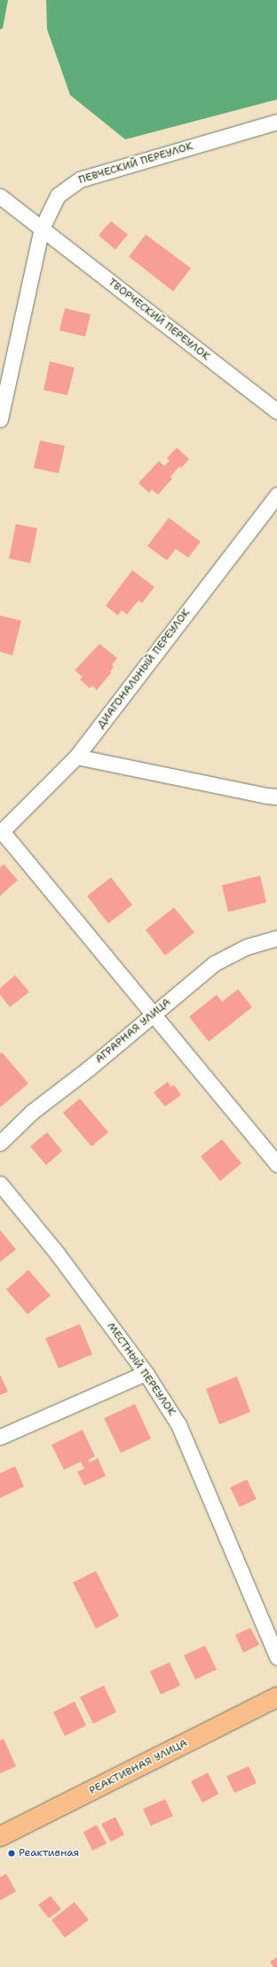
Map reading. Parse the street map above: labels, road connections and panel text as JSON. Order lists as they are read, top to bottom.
{
  "streets": {
    "main road": ["РЕАКТИВНАЯ УЛИЦА"],
    "street": [
      "ПЕВЧЕСКИЙ ПЕРЕУЛОК",
      "ТВОРЧЕСКИЙ ПЕРЕУЛОК",
      "ДИАГОНАЛЬНЫЙ ПЕРЕУЛОК",
      "АГРАРНАЯ УЛИЦА",
      "МЕСТНЫЙ ПЕРЕУЛОК"
    ]
  },
  "crossings": [
    ["ПЕВЧЕСКИЙ ПЕРЕУЛОК", "ТВОРЧЕСКИЙ ПЕРЕУЛОК"]
  ],
  "places": ["Реактивная"]
}
